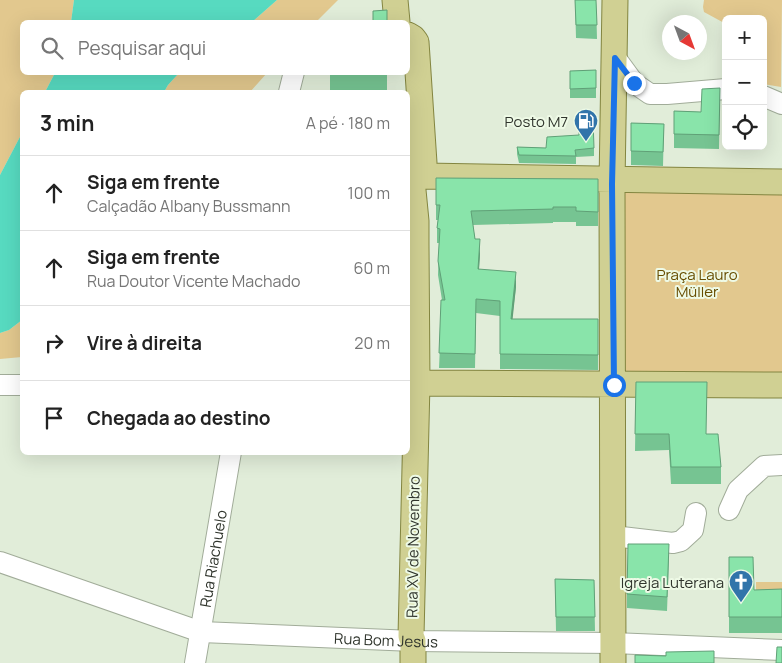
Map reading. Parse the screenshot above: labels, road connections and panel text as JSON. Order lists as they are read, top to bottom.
{
  "streets": {
    "main road": ["Rua XV de Novembro"],
    "street": ["Rua Riachuelo", "Rua Bom Jesus"]
  },
  "crossings": [
    ["Rua XV de Novembro", "Rua Bom Jesus"],
    ["Rua Riachuelo", "Rua Bom Jesus"]
  ],
  "parks": ["Praça Lauro Müller"],
  "places": {
    "fuel station": ["Posto M7"],
    "church": ["Igreja Luterana"]
  },
  "north": "bottom right",
  "page": {
    "map_buttons": ["+", "−"],
    "search": "Pesquisar aqui",
    "heading": ["3 min", "A pé · 180 m"],
    "list": [
      ["Siga em frente", "Calçadão Albany Bussmann", "100 m"],
      ["Siga em frente", "Rua Doutor Vicente Machado", "60 m"],
      ["Vire à direita", "20 m"],
      "Chegada ao destino"
    ]
  }
}
